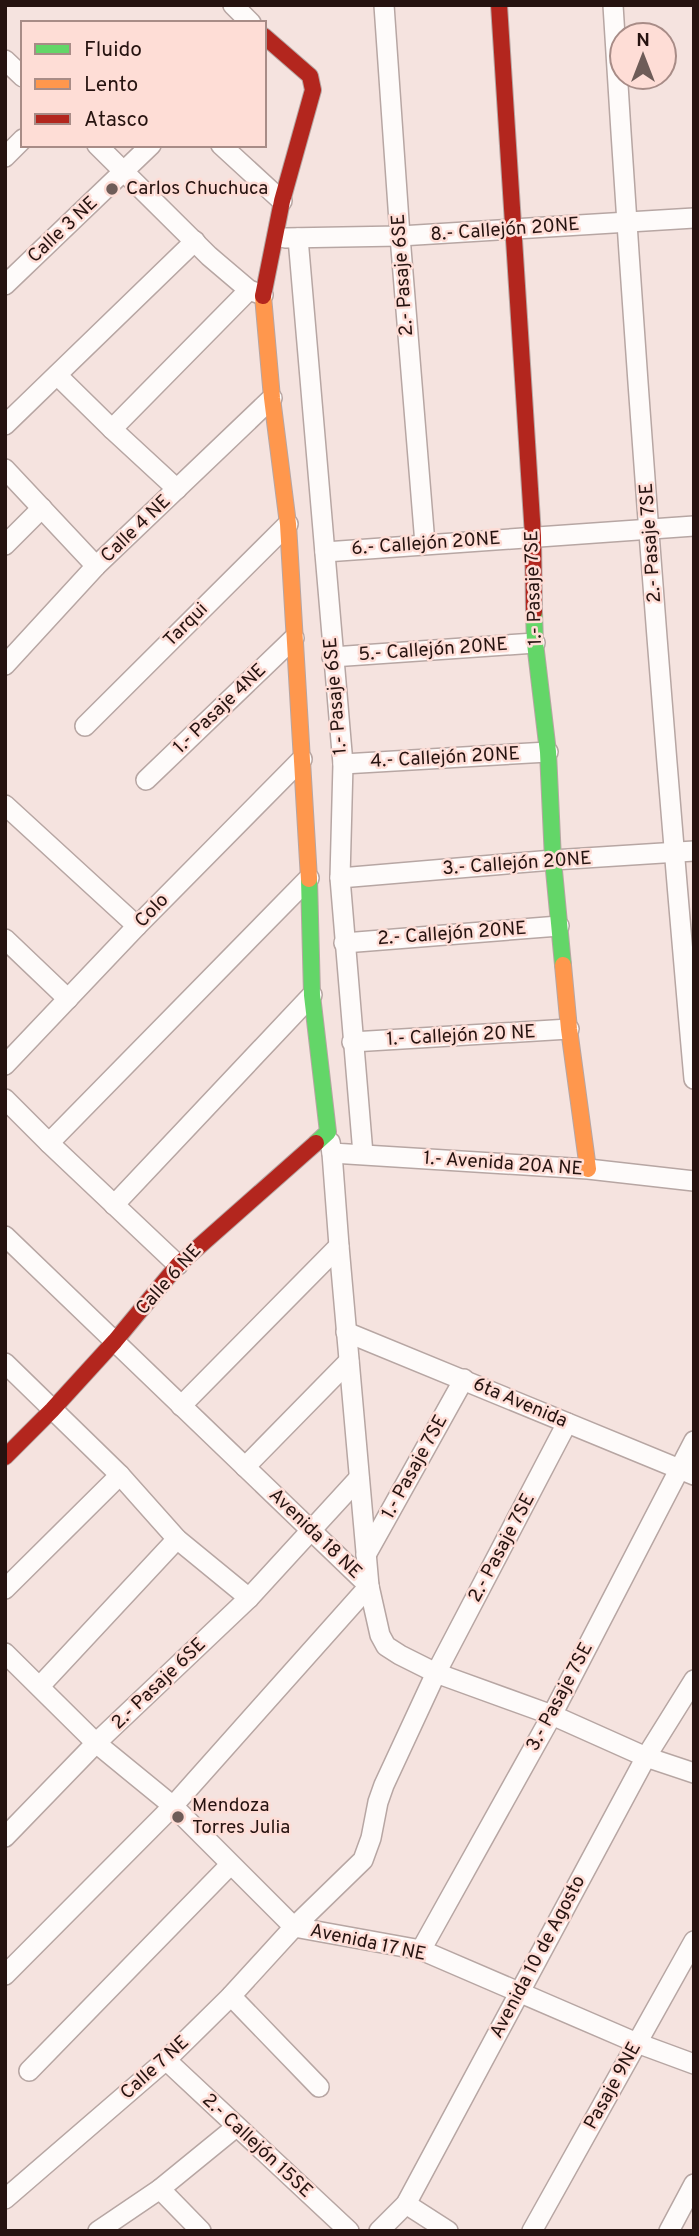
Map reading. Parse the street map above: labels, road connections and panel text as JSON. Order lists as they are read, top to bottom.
{
  "streets": {
    "street": [
      "Calle 3 NE",
      "8.- Callejón 20NE",
      "2.- Pasaje 6SE",
      "Calle 4 NE",
      "2.- Pasaje 7SE",
      "6.- Callejón 20NE",
      "1.- Pasaje 7SE",
      "Tarqui",
      "5.- Callejón 20NE",
      "1.- Pasaje 6SE",
      "1.- Pasaje 4NE",
      "4.- Callejón 20NE",
      "3.- Callejón 20NE",
      "Colo",
      "2.- Callejón 20NE",
      "1.- Callejón 20 NE",
      "1.- Avenida 20A NE",
      "Calle 6 NE",
      "6ta Avenida",
      "Avenida 18 NE",
      "3.- Pasaje 7SE",
      "Avenida 17 NE",
      "Avenida 10 de Agosto",
      "Calle 7 NE",
      "Pasaje 9NE",
      "2.- Callejón 15SE"
    ]
  },
  "crossings": [
    ["8.- Callejón 20NE", "2.- Pasaje 6SE"],
    ["8.- Callejón 20NE", "2.- Pasaje 7SE"],
    ["8.- Callejón 20NE", "1.- Pasaje 7SE"],
    ["8.- Callejón 20NE", "1.- Pasaje 6SE"],
    ["2.- Pasaje 6SE", "6.- Callejón 20NE"],
    ["2.- Pasaje 6SE", "Avenida 18 NE"],
    ["2.- Pasaje 6SE", "Avenida 17 NE"],
    ["2.- Pasaje 7SE", "6.- Callejón 20NE"],
    ["2.- Pasaje 7SE", "3.- Callejón 20NE"],
    ["2.- Pasaje 7SE", "6ta Avenida"],
    ["2.- Pasaje 7SE", "Avenida 18 NE"],
    ["2.- Pasaje 7SE", "Avenida 17 NE"],
    ["2.- Pasaje 7SE", "Calle 7 NE"],
    ["6.- Callejón 20NE", "1.- Pasaje 7SE"],
    ["6.- Callejón 20NE", "1.- Pasaje 6SE"],
    ["1.- Pasaje 7SE", "5.- Callejón 20NE"],
    ["1.- Pasaje 7SE", "4.- Callejón 20NE"],
    ["1.- Pasaje 7SE", "3.- Callejón 20NE"],
    ["1.- Pasaje 7SE", "2.- Callejón 20NE"],
    ["1.- Pasaje 7SE", "1.- Callejón 20 NE"],
    ["1.- Pasaje 7SE", "1.- Avenida 20A NE"],
    ["1.- Pasaje 7SE", "6ta Avenida"],
    ["5.- Callejón 20NE", "1.- Pasaje 6SE"],
    ["1.- Pasaje 6SE", "4.- Callejón 20NE"],
    ["1.- Pasaje 6SE", "3.- Callejón 20NE"],
    ["1.- Pasaje 6SE", "2.- Callejón 20NE"],
    ["1.- Pasaje 6SE", "1.- Callejón 20 NE"],
    ["1.- Pasaje 6SE", "1.- Avenida 20A NE"],
    ["Calle 6 NE", "Avenida 18 NE"],
    ["6ta Avenida", "3.- Pasaje 7SE"],
    ["Avenida 18 NE", "3.- Pasaje 7SE"],
    ["Avenida 18 NE", "Avenida 10 de Agosto"],
    ["3.- Pasaje 7SE", "Avenida 17 NE"],
    ["Avenida 17 NE", "Avenida 10 de Agosto"],
    ["Avenida 17 NE", "Calle 7 NE"],
    ["Avenida 17 NE", "Pasaje 9NE"],
    ["Calle 7 NE", "2.- Callejón 15SE"]
  ],
  "places": ["Carlos Chuchuca", "Mendoza Torres Julia"],
  "legend": ["Fluido", "Lento", "Atasco"],
  "north": "top"
}
